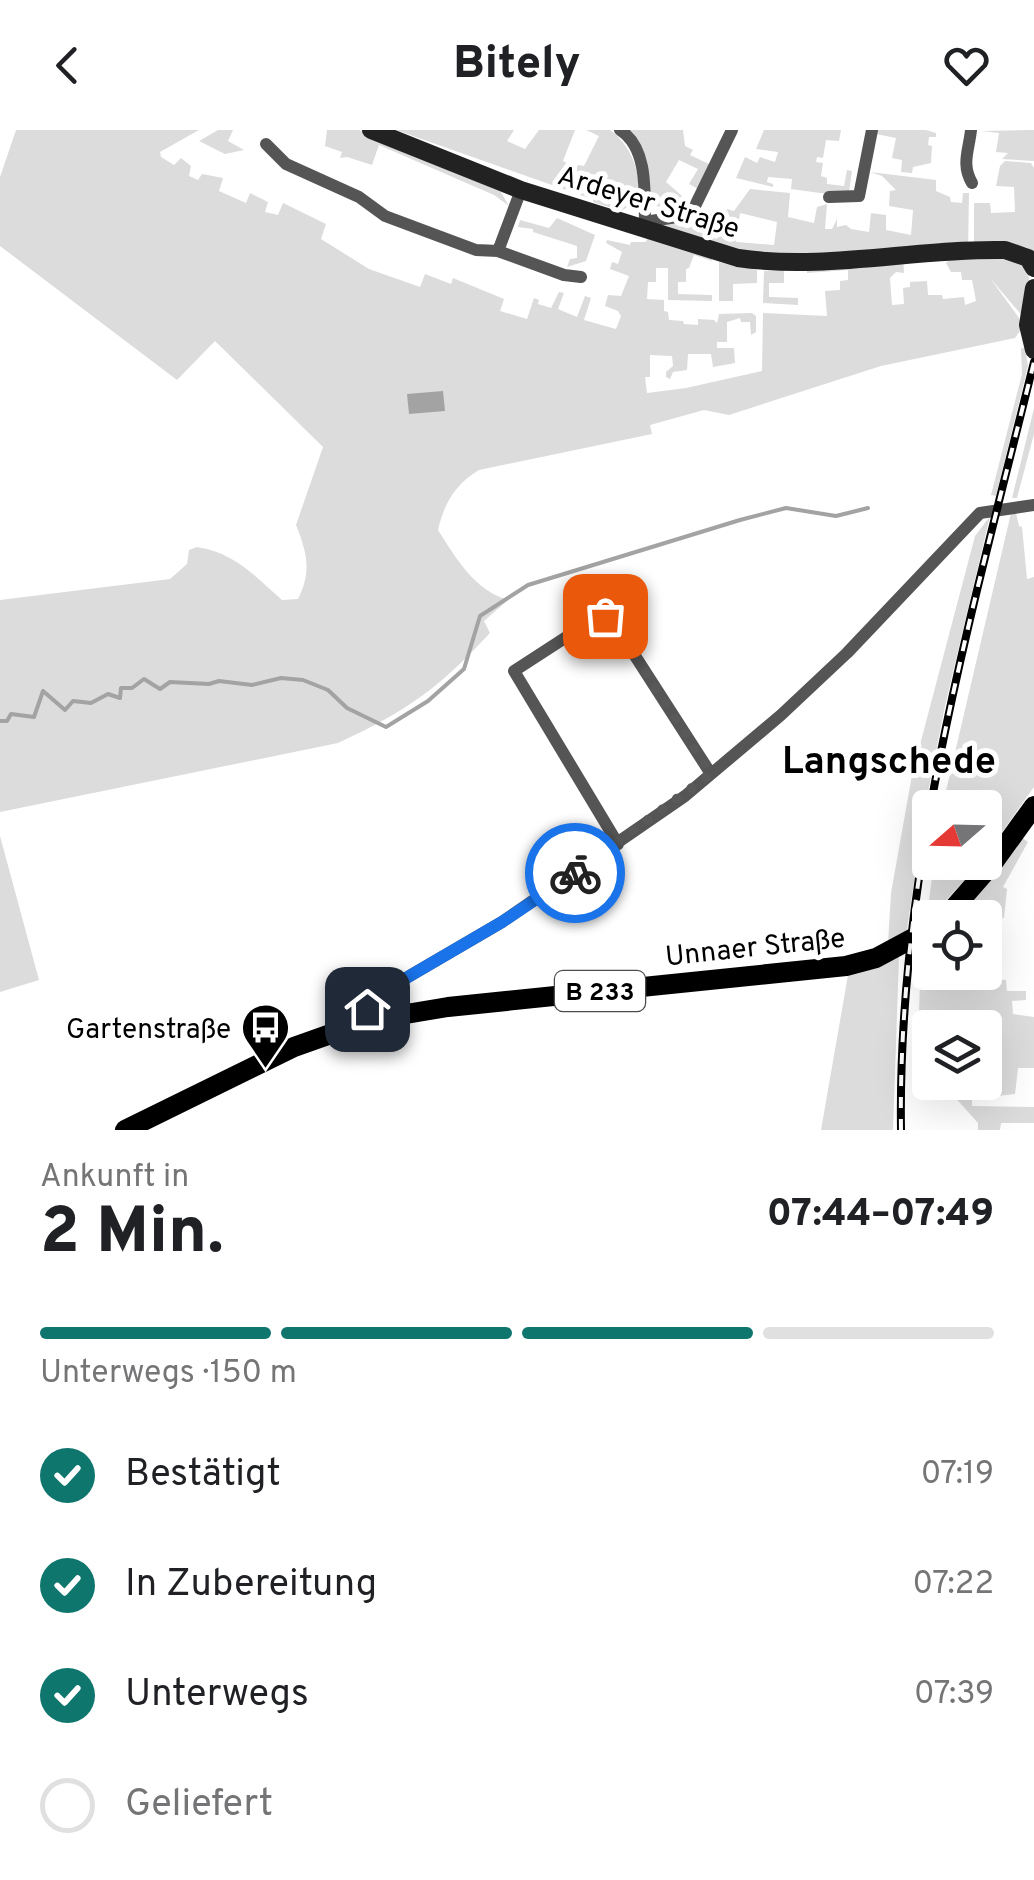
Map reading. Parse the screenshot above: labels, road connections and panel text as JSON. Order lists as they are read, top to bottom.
{
  "streets": {
    "main road": ["Ardeyer Straße", "Unnaer Straße", "B 233"]
  },
  "districts": ["Langschede"],
  "places": {
    "bus stop": ["Gartenstraße"]
  },
  "north": "left",
  "page": {
    "header": "Bitely",
    "heading": ["2 Min.", "Ankunft in", "07:44–07:49"],
    "bar": "Unterwegs · 150 m",
    "list": [
      ["Bestätigt", "07:19"],
      ["In Zubereitung", "07:22"],
      ["Unterwegs", "07:39"],
      "Geliefert"
    ]
  }
}
